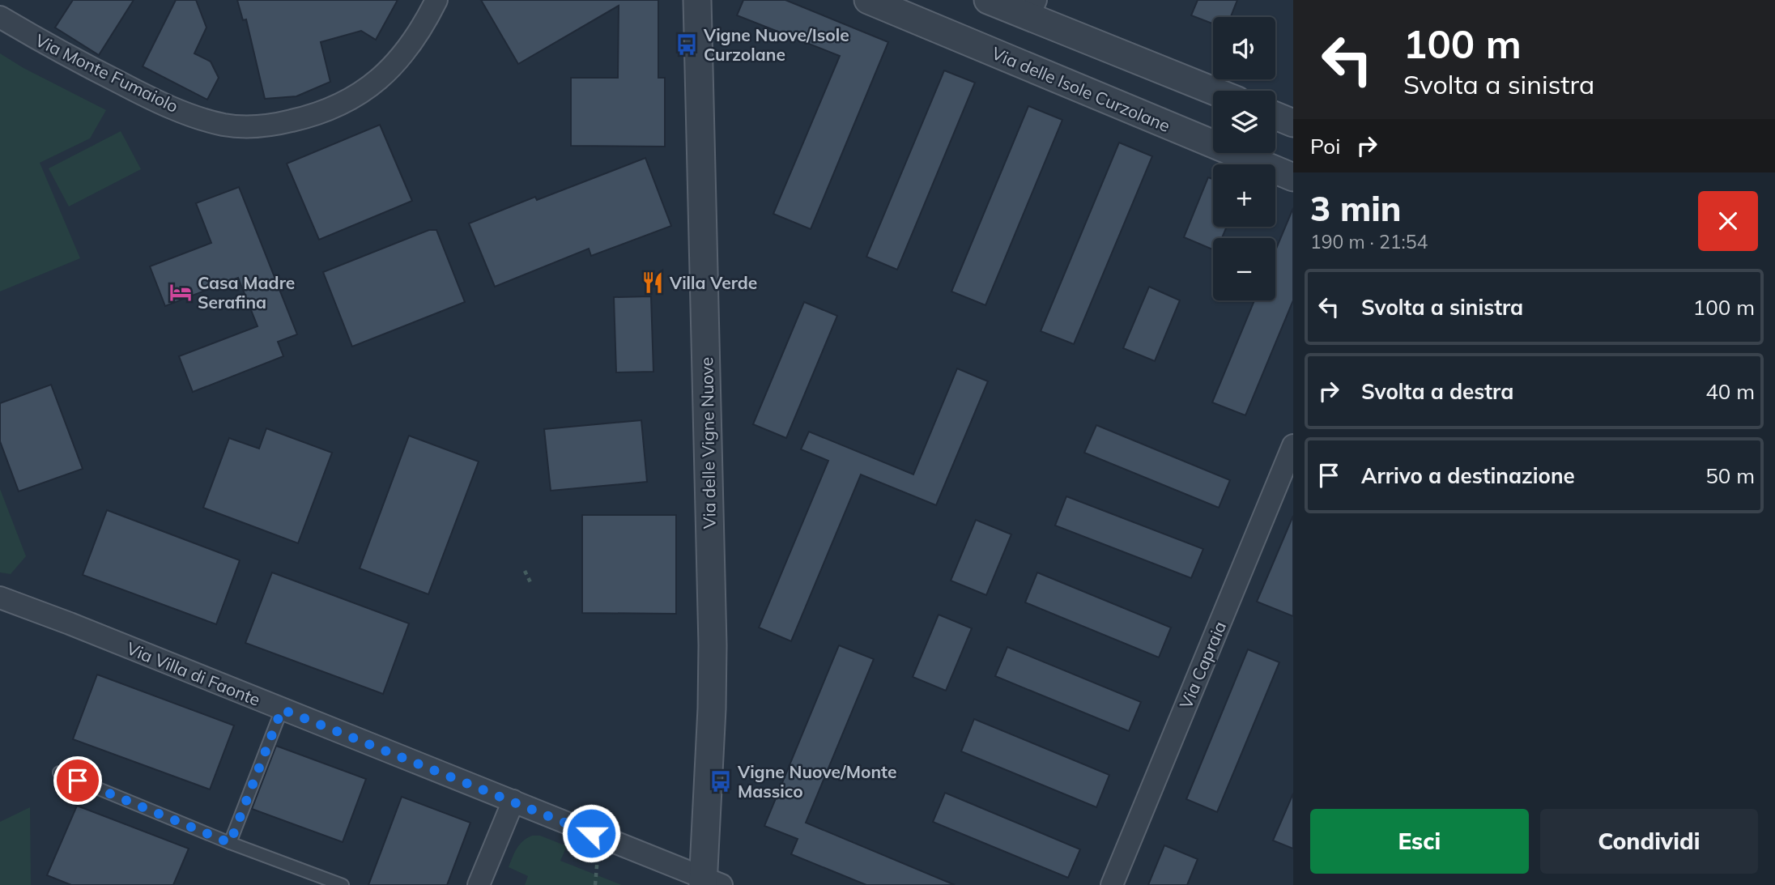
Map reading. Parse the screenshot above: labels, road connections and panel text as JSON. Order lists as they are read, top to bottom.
{
  "streets": {
    "street": [
      "Via Monte Fumaiolo",
      "Via delle Isole Curzolane",
      "Via delle Vigne Nuove",
      "Via Capraia",
      "Via Villa di Faonte"
    ]
  },
  "crossings": [
    ["Via delle Vigne Nuove", "Via Villa di Faonte"]
  ],
  "places": {
    "bus stop": ["Vigne Nuove/Isole Curzolane", "Vigne Nuove/Monte Massico"],
    "restaurant": ["Villa Verde"],
    "hotel": ["Casa Madre Serafina"]
  },
  "page": {
    "turn": ["100 m", "Svolta a sinistra"],
    "map_buttons": ["+", "−"],
    "then": "Poi",
    "heading": ["3 min", "190 m · 21:54"],
    "list": [
      {
        "name": "Svolta a sinistra",
        "value": "100 m"
      },
      {
        "name": "Svolta a destra",
        "value": "40 m"
      },
      {
        "name": "Arrivo a destinazione",
        "value": "50 m"
      }
    ],
    "buttons": ["Esci", "Condividi"]
  }
}
